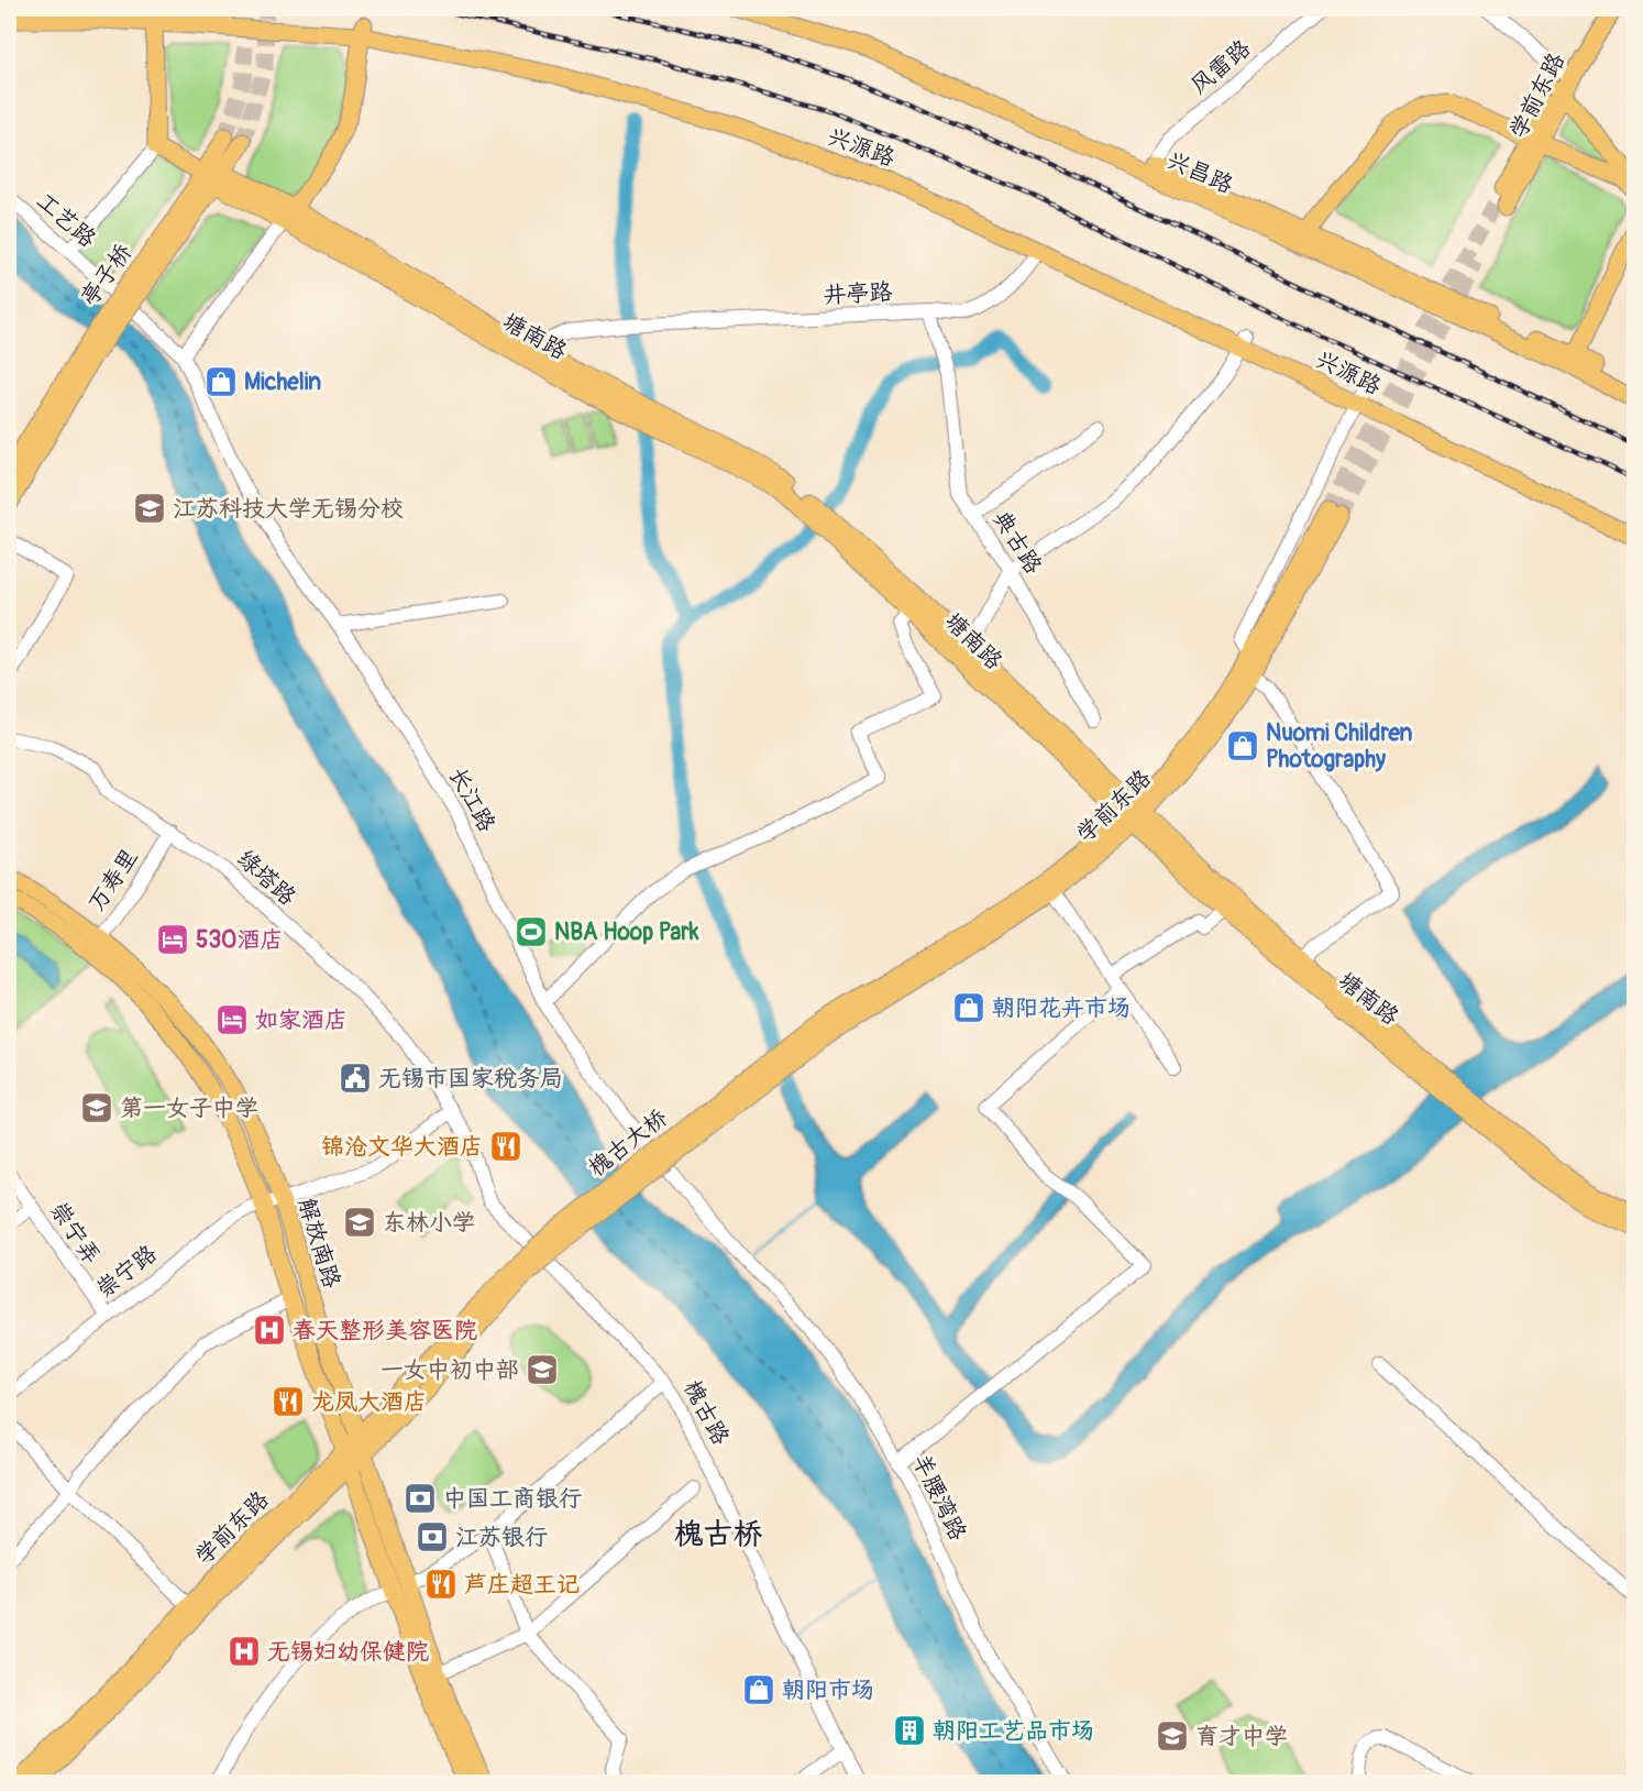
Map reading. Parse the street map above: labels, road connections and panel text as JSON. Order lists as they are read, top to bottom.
{
  "streets": {
    "main road": [
      "学前东路",
      "兴源路",
      "兴昌路",
      "亭子桥",
      "塘南路",
      "槐古大桥",
      "解放南路"
    ],
    "street": [
      "风雷路",
      "工艺路",
      "井亭路",
      "典古路",
      "长江路",
      "绿塔路",
      "万寿里",
      "崇宁弄",
      "崇宁路",
      "槐古路",
      "羊腰湾路"
    ]
  },
  "crossings": [
    ["风雷路", "兴昌路"],
    ["学前东路", "塘南路"],
    ["学前东路", "槐古大桥"],
    ["学前东路", "解放南路"],
    ["兴源路", "井亭路"],
    ["工艺路", "长江路"],
    ["亭子桥", "塘南路"],
    ["井亭路", "塘南路"],
    ["井亭路", "典古路"],
    ["长江路", "羊腰湾路"],
    ["绿塔路", "万寿里"],
    ["绿塔路", "崇宁路"],
    ["绿塔路", "槐古路"],
    ["万寿里", "解放南路"],
    ["崇宁弄", "崇宁路"],
    ["解放南路", "崇宁路"],
    ["崇宁路", "槐古路"]
  ],
  "districts": ["槐古桥"],
  "places": {
    "shop": [
      "Michelin",
      "Nuomi Children Photography",
      "朝阳花卉市场",
      "朝阳市场"
    ],
    "school or university": [
      "江苏科技大学无锡分校",
      "第一女子中学",
      "东林小学",
      "一女中初中部",
      "育才中学"
    ],
    "sports": ["NBA Hoop Park"],
    "hotel": ["530酒店", "如家酒店"],
    "public building": ["无锡市国家税务局"],
    "restaurant": ["锦沧文华大酒店", "龙凤大酒店", "芦庄超王记"],
    "hospital": ["春天整形美容医院", "无锡妇幼保健院"],
    "bank": ["中国工商银行", "江苏银行"],
    "building": ["朝阳工艺品市场"]
  }
}
